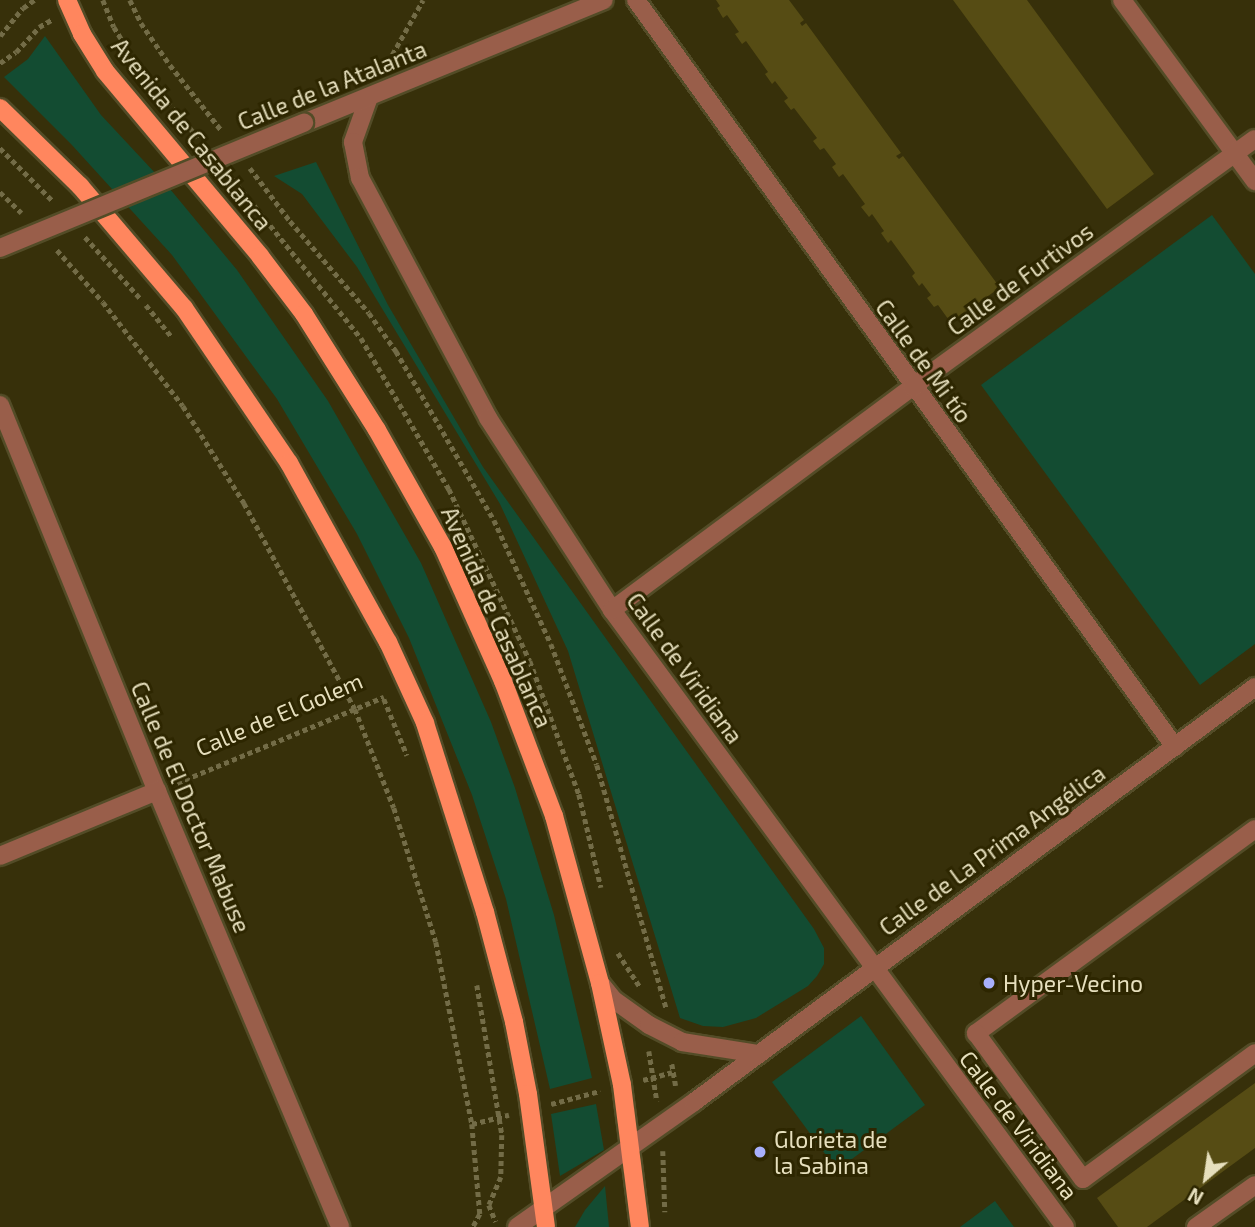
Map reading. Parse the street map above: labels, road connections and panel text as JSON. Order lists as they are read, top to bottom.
{
  "streets": {
    "main road": ["Avenida de Casablanca"],
    "street": [
      "Calle de la Atalanta",
      "Calle de Furtivos",
      "Calle de Mi tío",
      "Calle de Viridiana",
      "Calle de El Doctor Mabuse",
      "Calle de La Prima Angélica"
    ],
    "path": ["Calle de El Golem"]
  },
  "crossings": [
    ["Calle de la Atalanta", "Calle de Viridiana"],
    ["Avenida de Casablanca", "Calle de La Prima Angélica"],
    ["Calle de Furtivos", "Calle de Mi tío"],
    ["Calle de Furtivos", "Calle de Viridiana"],
    ["Calle de Mi tío", "Calle de La Prima Angélica"],
    ["Calle de Viridiana", "Calle de La Prima Angélica"],
    ["Calle de El Golem", "Calle de El Doctor Mabuse"]
  ],
  "places": ["Hyper-Vecino", "Glorieta de la Sabina"],
  "north": "bottom left"
}
